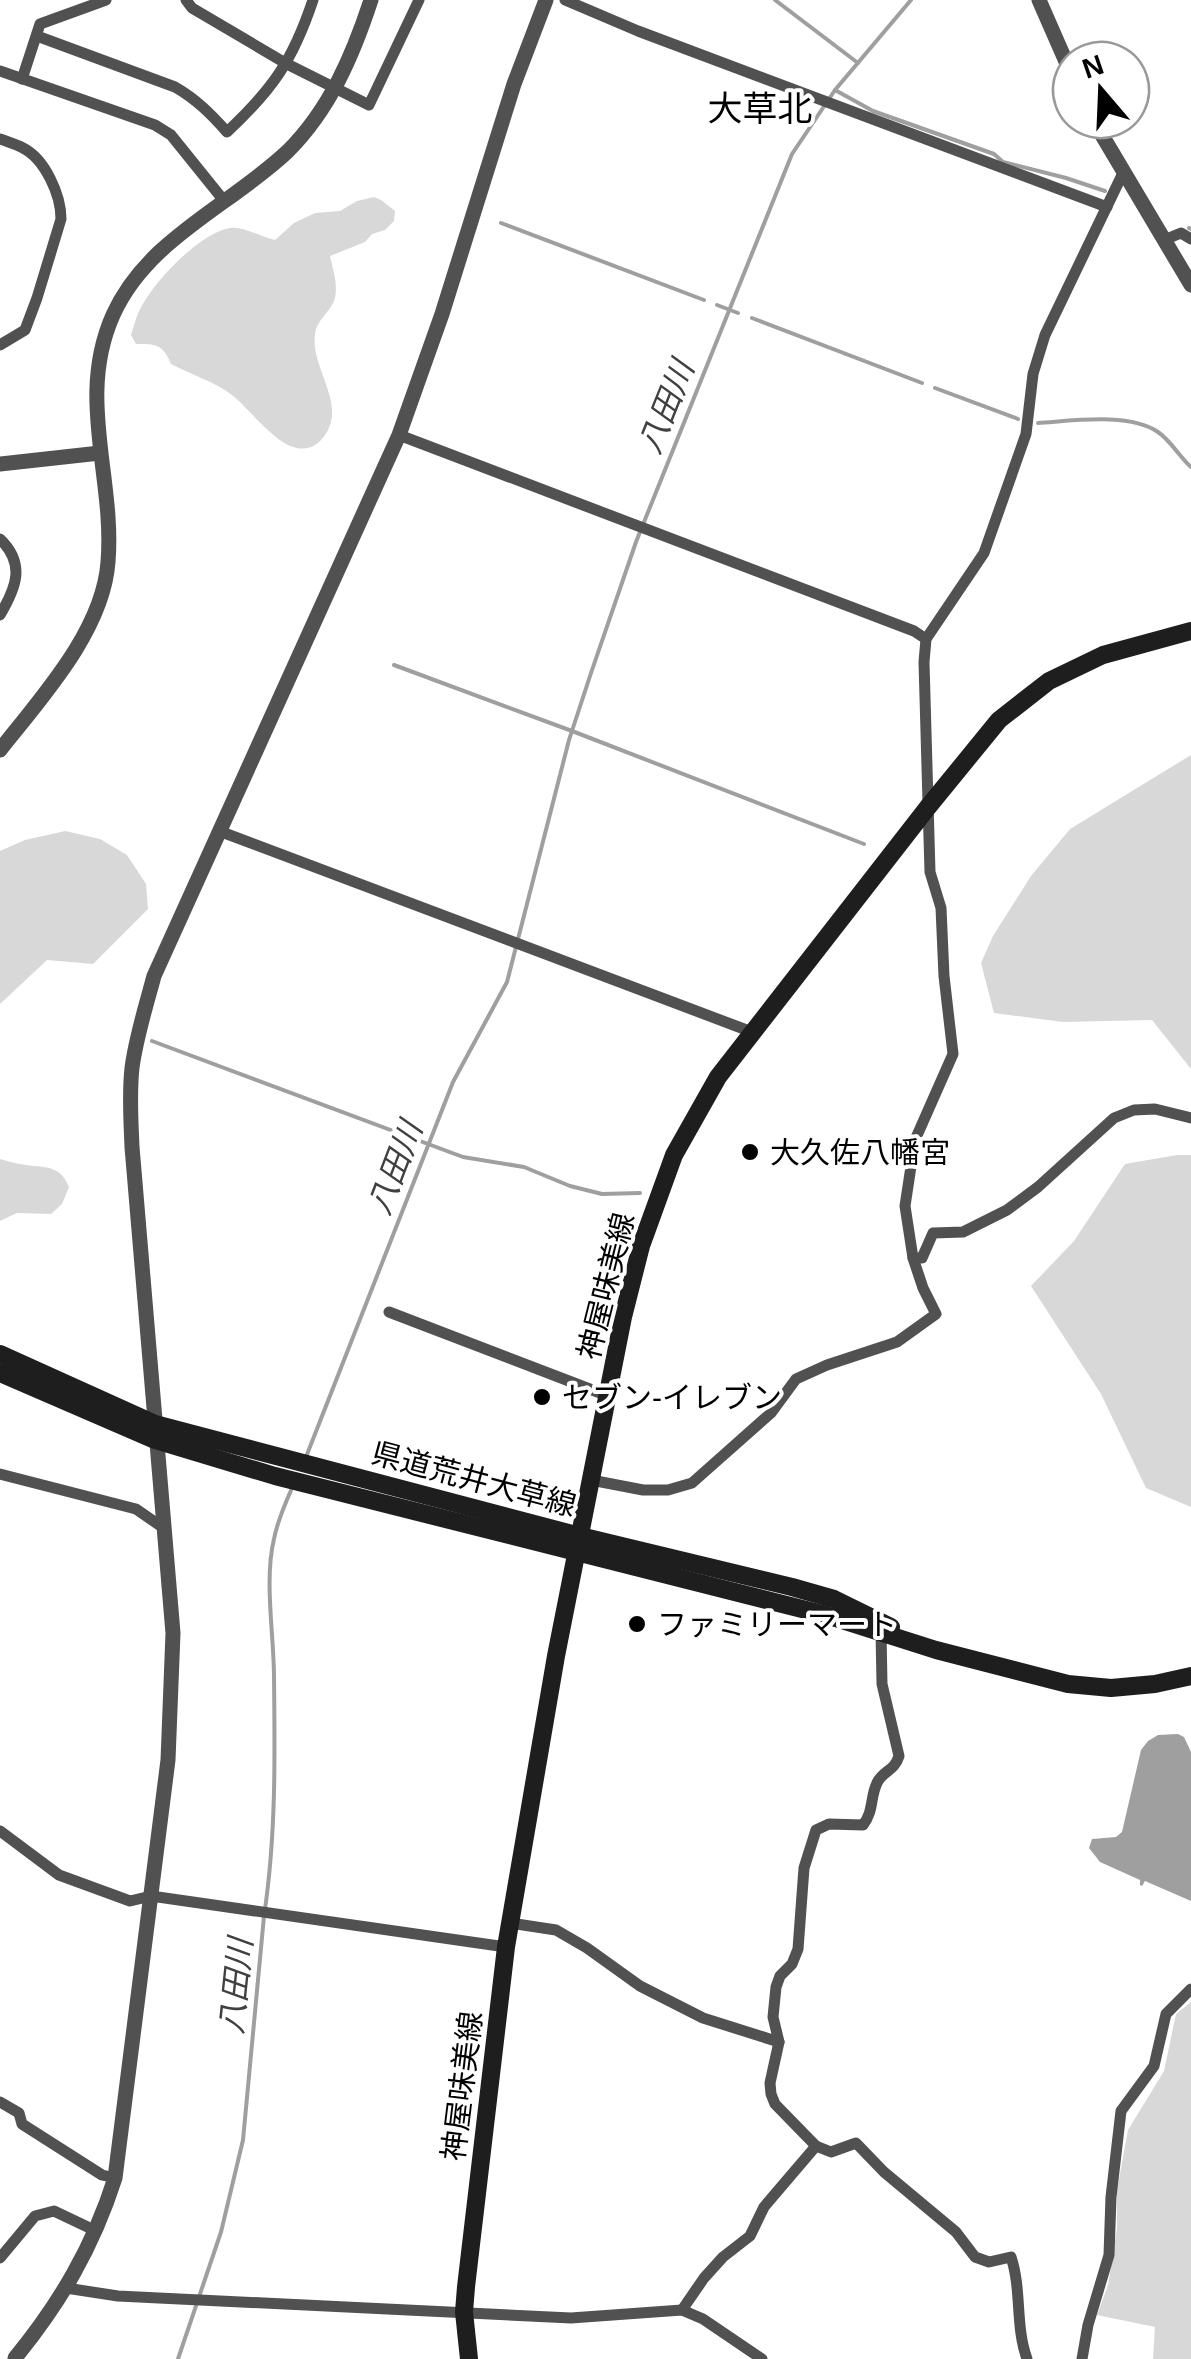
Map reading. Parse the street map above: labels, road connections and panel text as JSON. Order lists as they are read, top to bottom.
{
  "streets": {
    "main road": ["神屋味美線", "県道荒井大草線"]
  },
  "crossings": [
    ["神屋味美線", "県道荒井大草線"]
  ],
  "districts": ["大草北"],
  "water": ["八田川"],
  "places": ["大久佐八幡宮", "セブン-イレブン", "ファミリーマート"],
  "north": "top"
}
